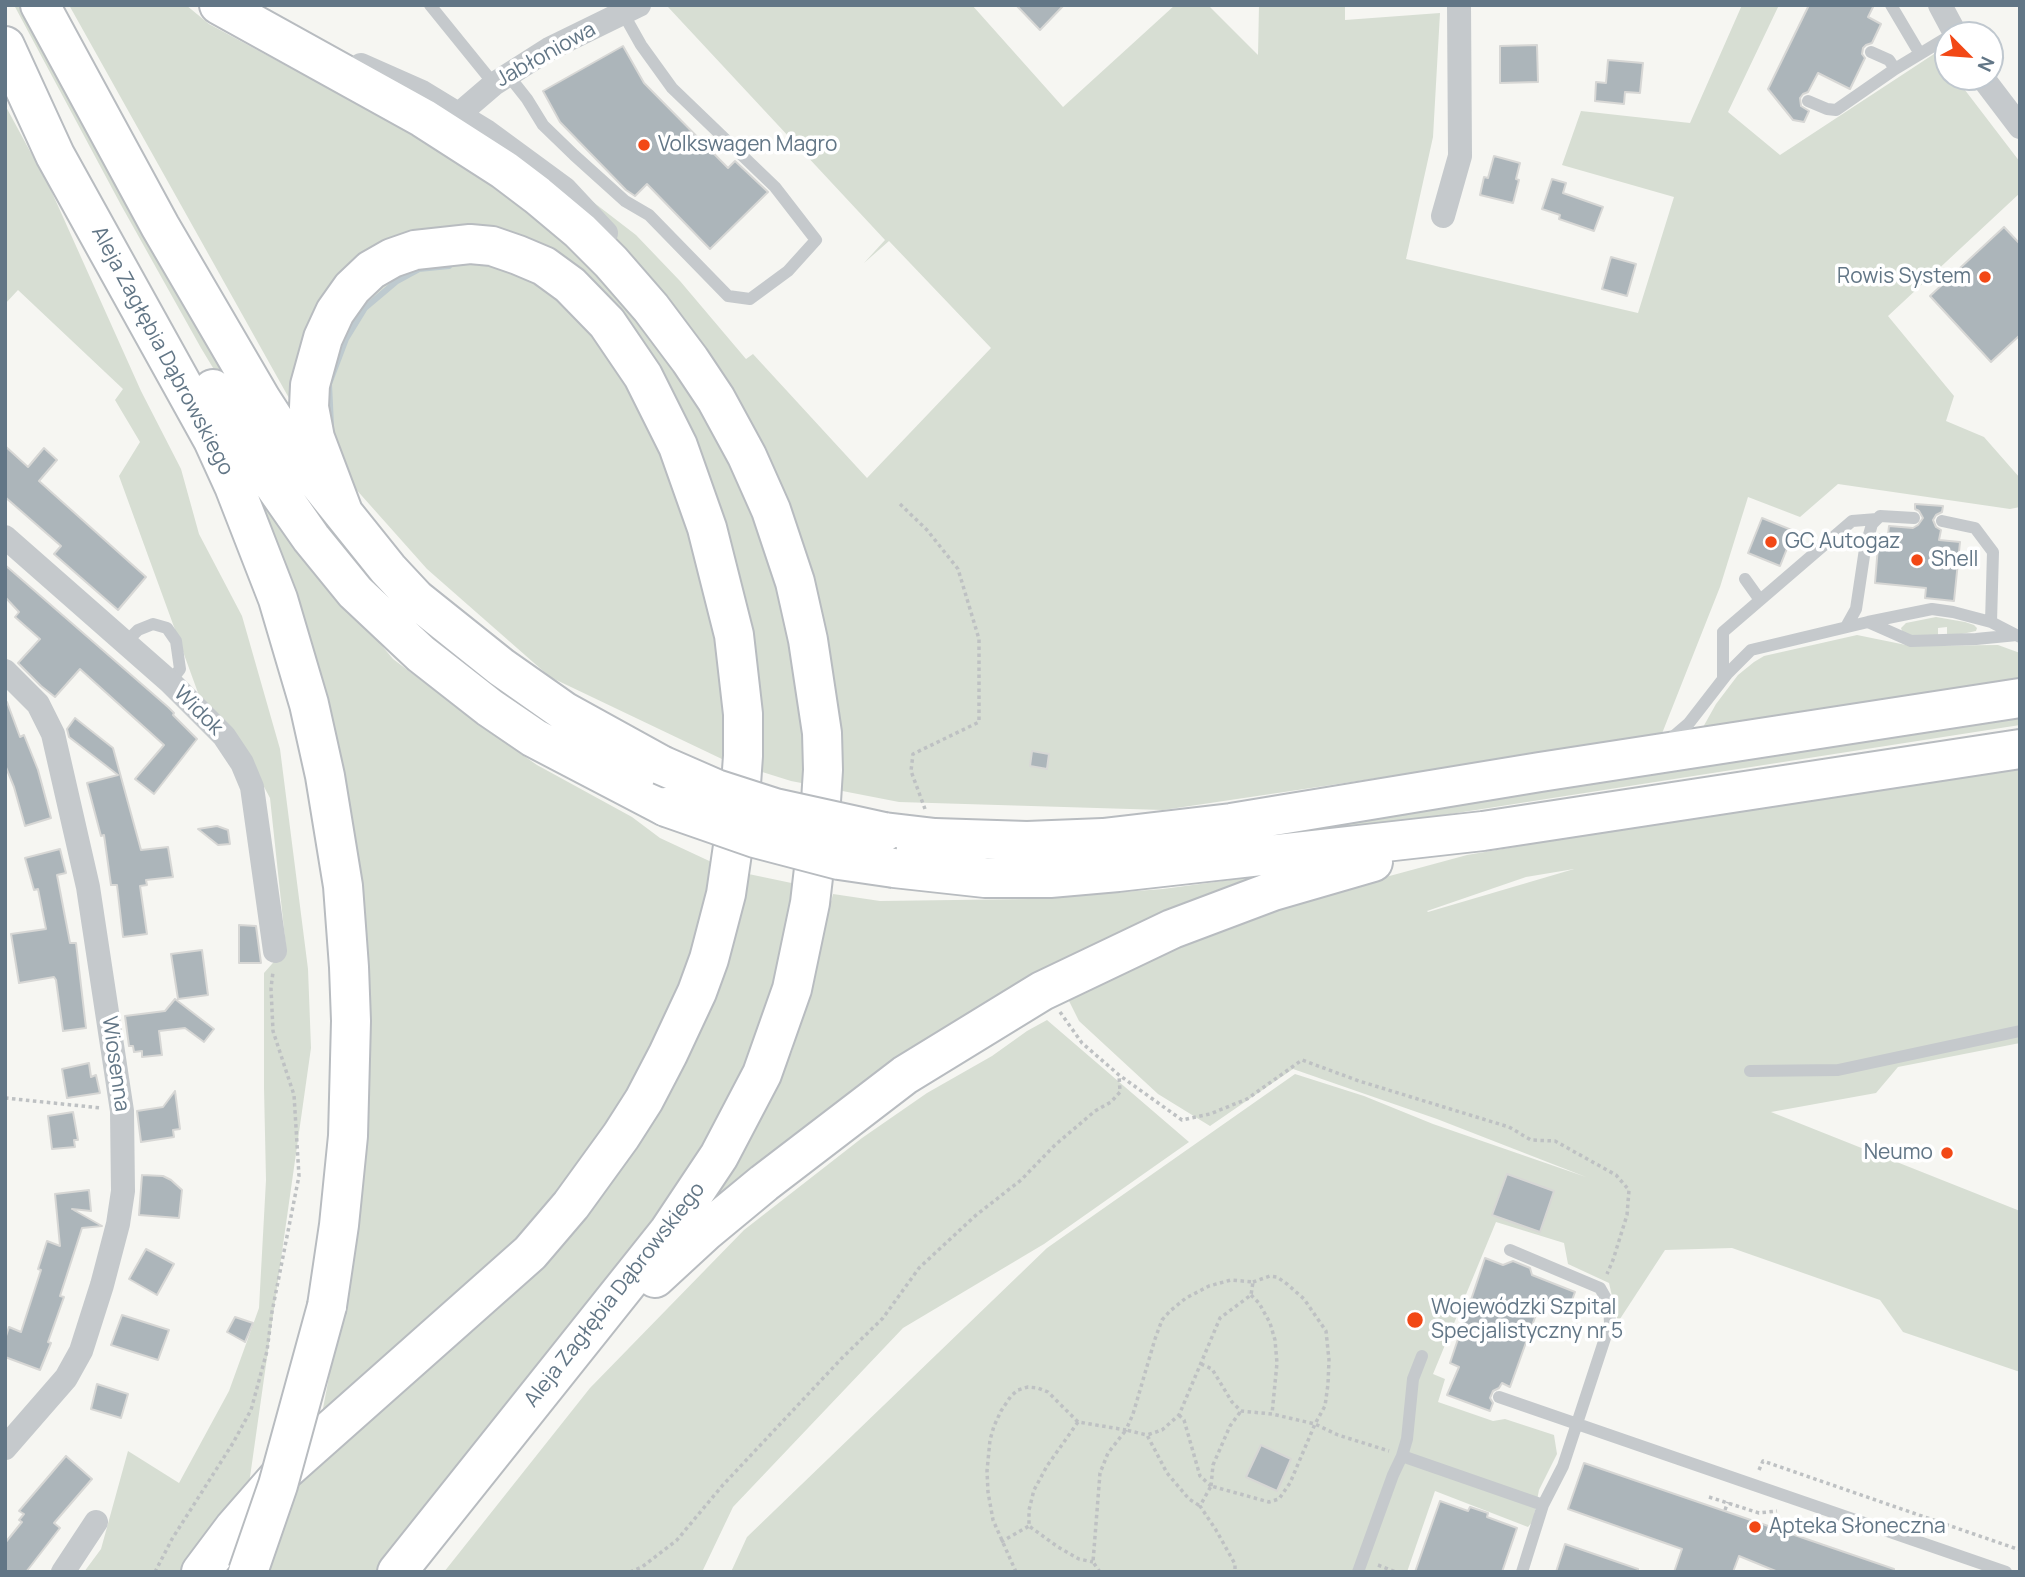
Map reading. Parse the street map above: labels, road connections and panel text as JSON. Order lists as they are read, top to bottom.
{
  "streets": {
    "main road": ["Aleja Zagłębia Dąbrowskiego"],
    "street": ["Jabłoniowa", "Widok", "Wiosenna"]
  },
  "places": [
    "Volkswagen Magro",
    "Rowis System",
    "GC Autogaz",
    "Shell",
    "Neumo",
    "Wojewódzki Szpital Specjalistyczny nr 5",
    "Apteka Słoneczna"
  ],
  "north": "bottom right"
}
